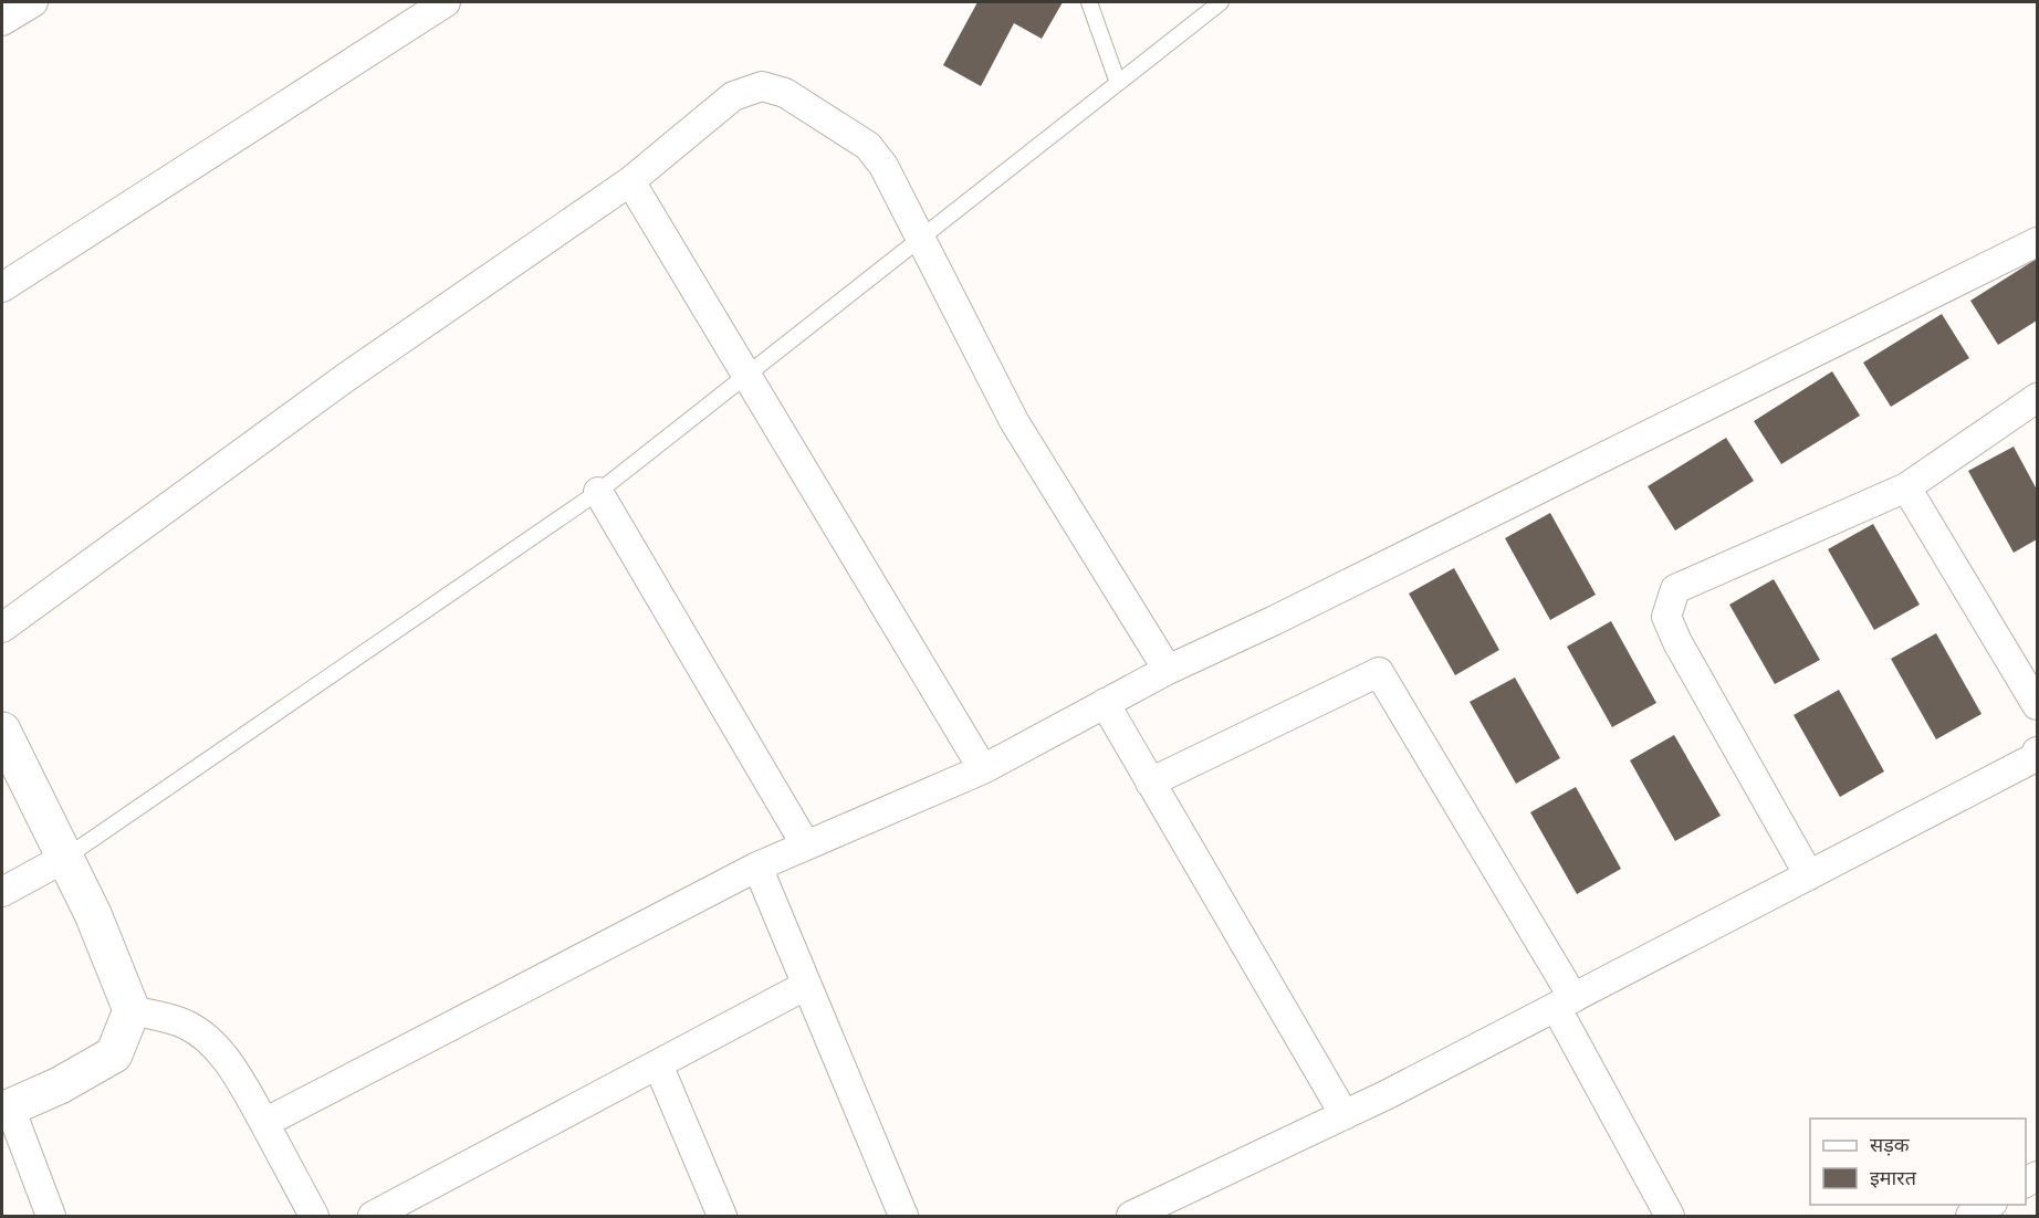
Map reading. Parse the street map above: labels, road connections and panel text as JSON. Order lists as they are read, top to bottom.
{
  "legend": ["सड़क", "इमारत"]
}
